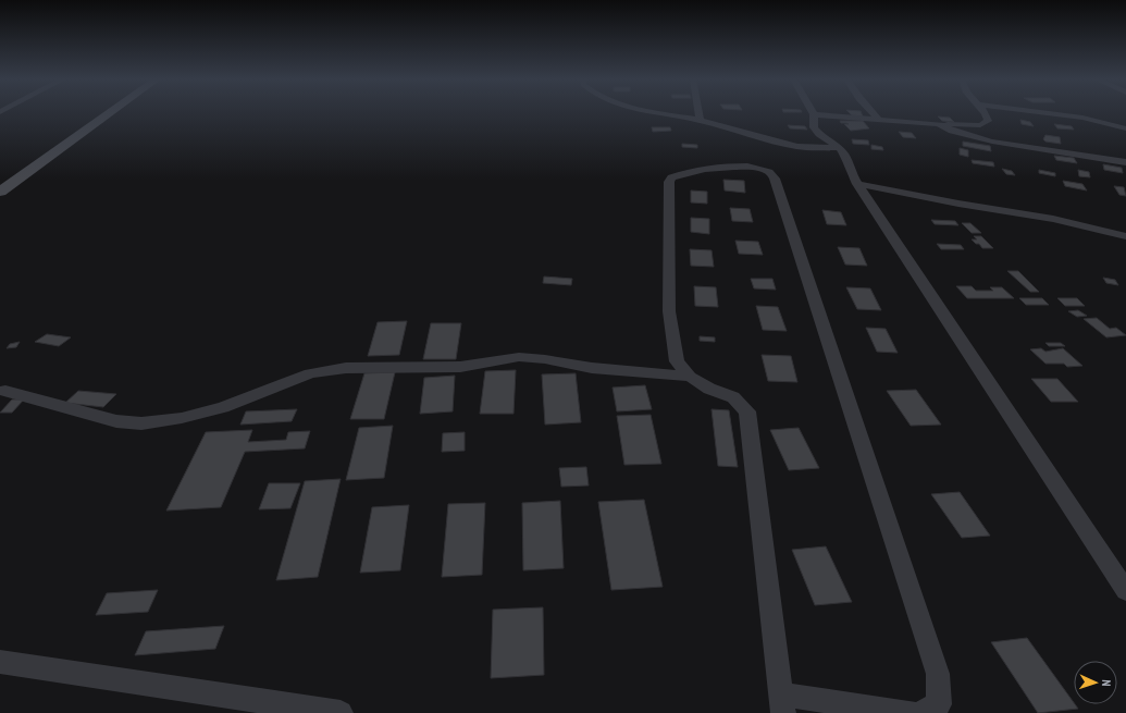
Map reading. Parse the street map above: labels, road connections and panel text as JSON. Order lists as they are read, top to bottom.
{
  "north": "right"
}
